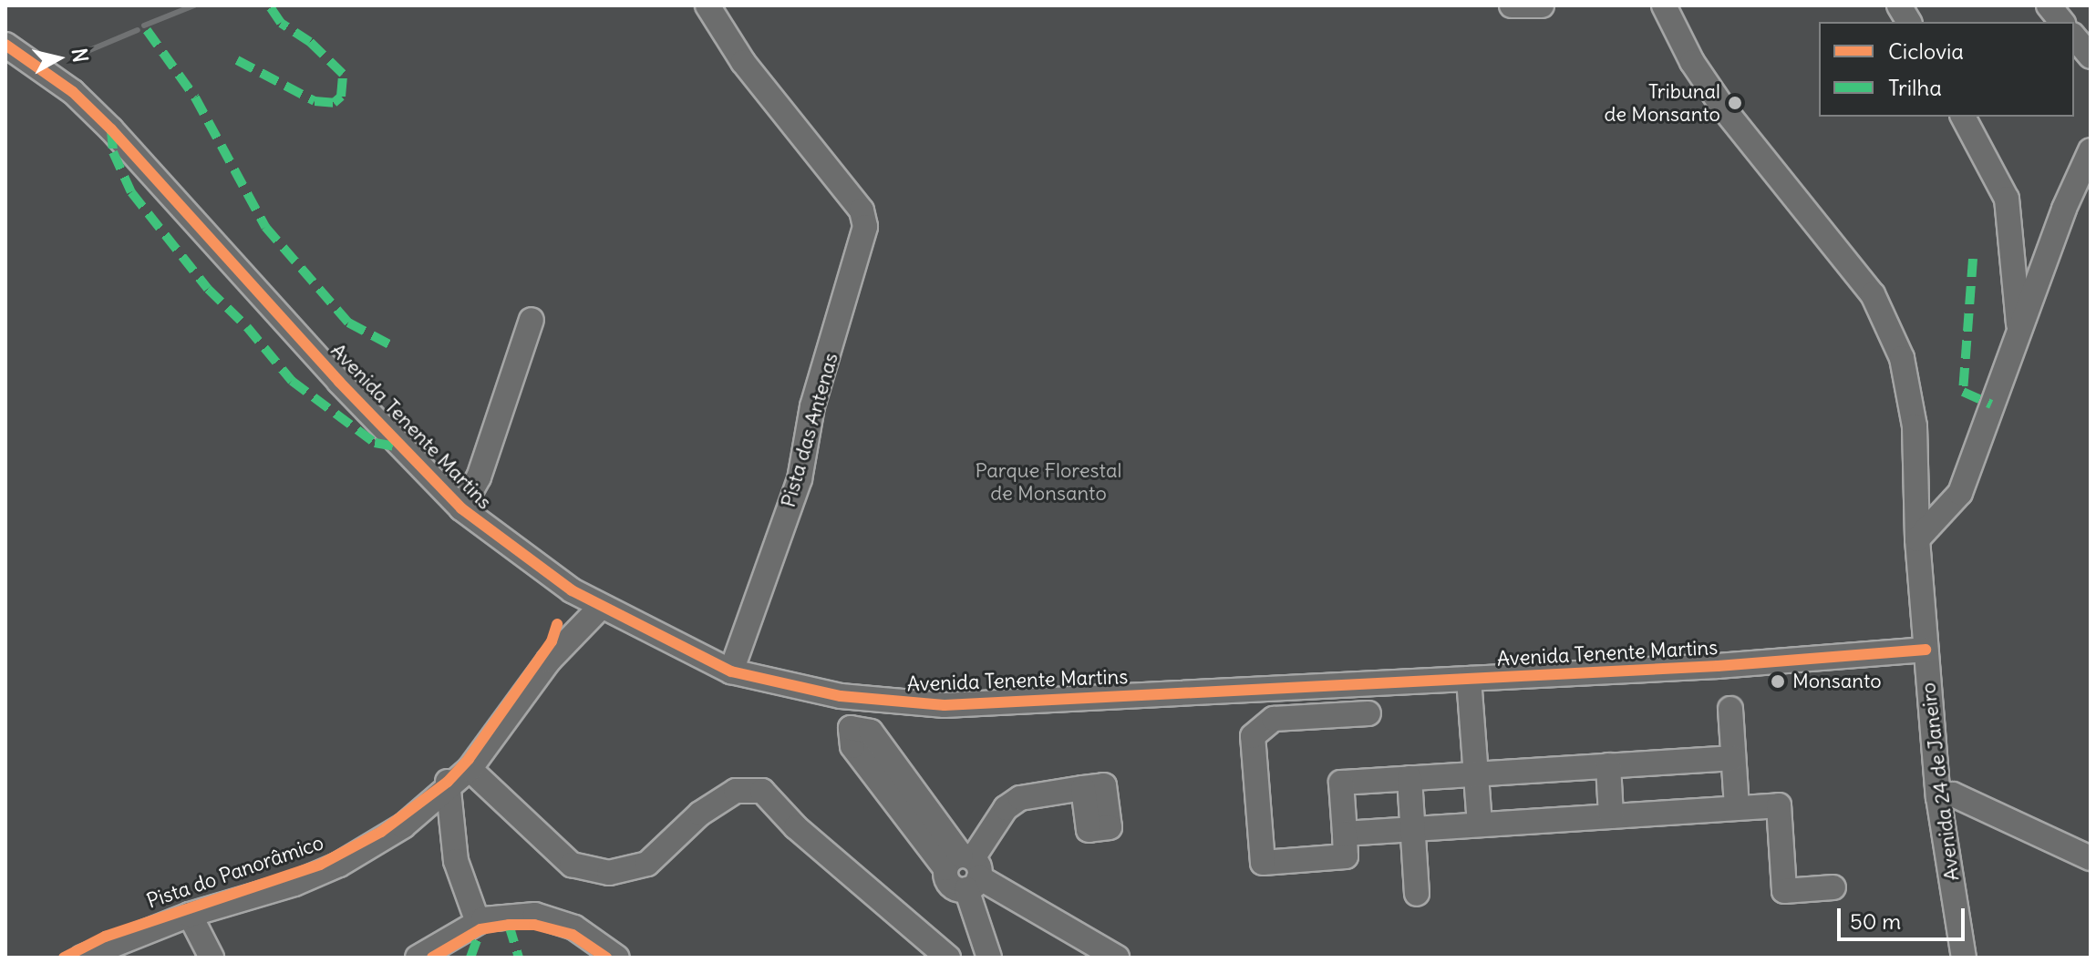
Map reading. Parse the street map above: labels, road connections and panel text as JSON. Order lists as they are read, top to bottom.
{
  "streets": {
    "street": ["Avenida Tenente Martins", "Pista das Antenas", "Avenida 24 de Janeiro"],
    "cycle path": ["Pista do Panorâmico"]
  },
  "crossings": [
    ["Avenida Tenente Martins", "Pista das Antenas"],
    ["Avenida Tenente Martins", "Avenida 24 de Janeiro"]
  ],
  "parks": ["Parque Florestal de Monsanto"],
  "places": ["Tribunal de Monsanto", "Monsanto"],
  "legend": ["Ciclovia", "Trilha"],
  "scale_bar": "50 m",
  "north": "right"
}
